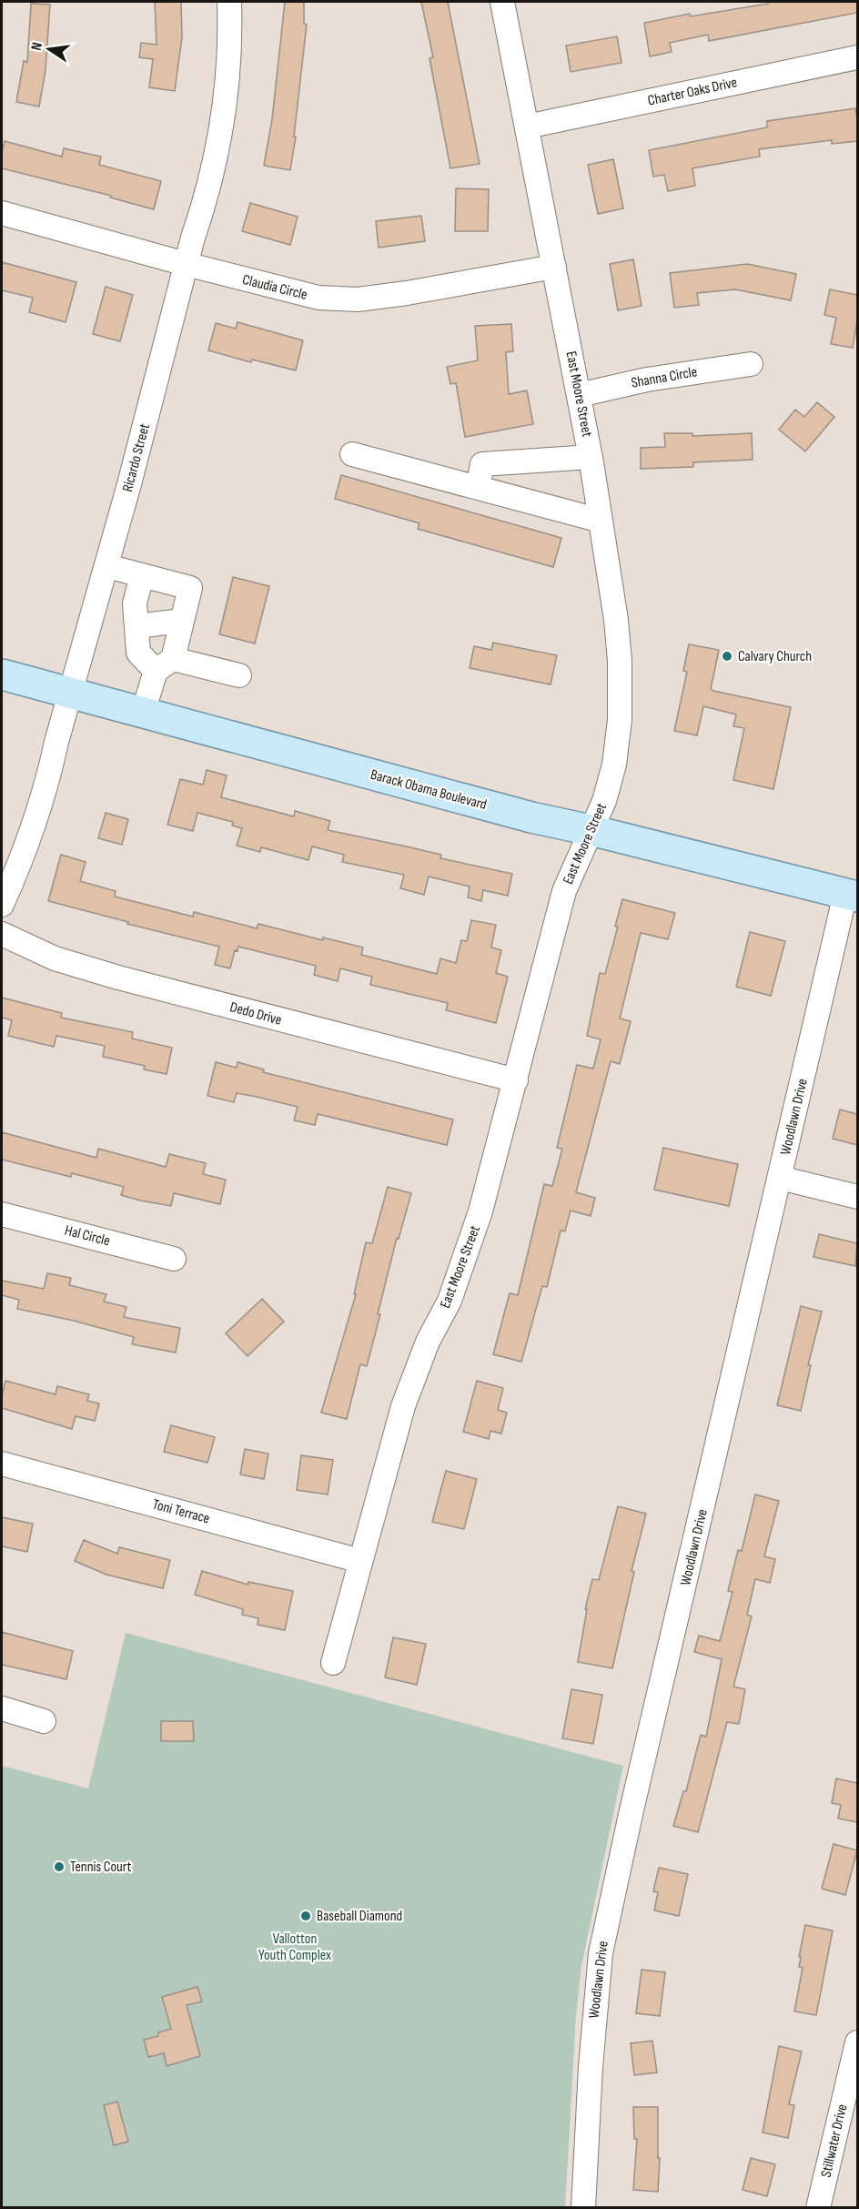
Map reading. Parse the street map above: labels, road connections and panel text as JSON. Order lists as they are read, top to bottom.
{
  "streets": {
    "main road": ["Barack Obama Boulevard"],
    "street": [
      "Charter Oaks Drive",
      "Claudia Circle",
      "Shanna Circle",
      "East Moore Street",
      "Ricardo Street",
      "Dedo Drive",
      "Woodlawn Drive",
      "Hal Circle",
      "Toni Terrace",
      "Stillwater Drive"
    ]
  },
  "crossings": [
    ["Charter Oaks Drive", "East Moore Street"],
    ["Claudia Circle", "East Moore Street"],
    ["Claudia Circle", "Ricardo Street"],
    ["Shanna Circle", "East Moore Street"],
    ["East Moore Street", "Barack Obama Boulevard"],
    ["East Moore Street", "Dedo Drive"],
    ["East Moore Street", "Toni Terrace"],
    ["Ricardo Street", "Barack Obama Boulevard"],
    ["Barack Obama Boulevard", "Woodlawn Drive"]
  ],
  "parks": ["Vallotton Youth Complex"],
  "places": ["Calvary Church", "Tennis Court", "Baseball Diamond"],
  "north": "left"
}
